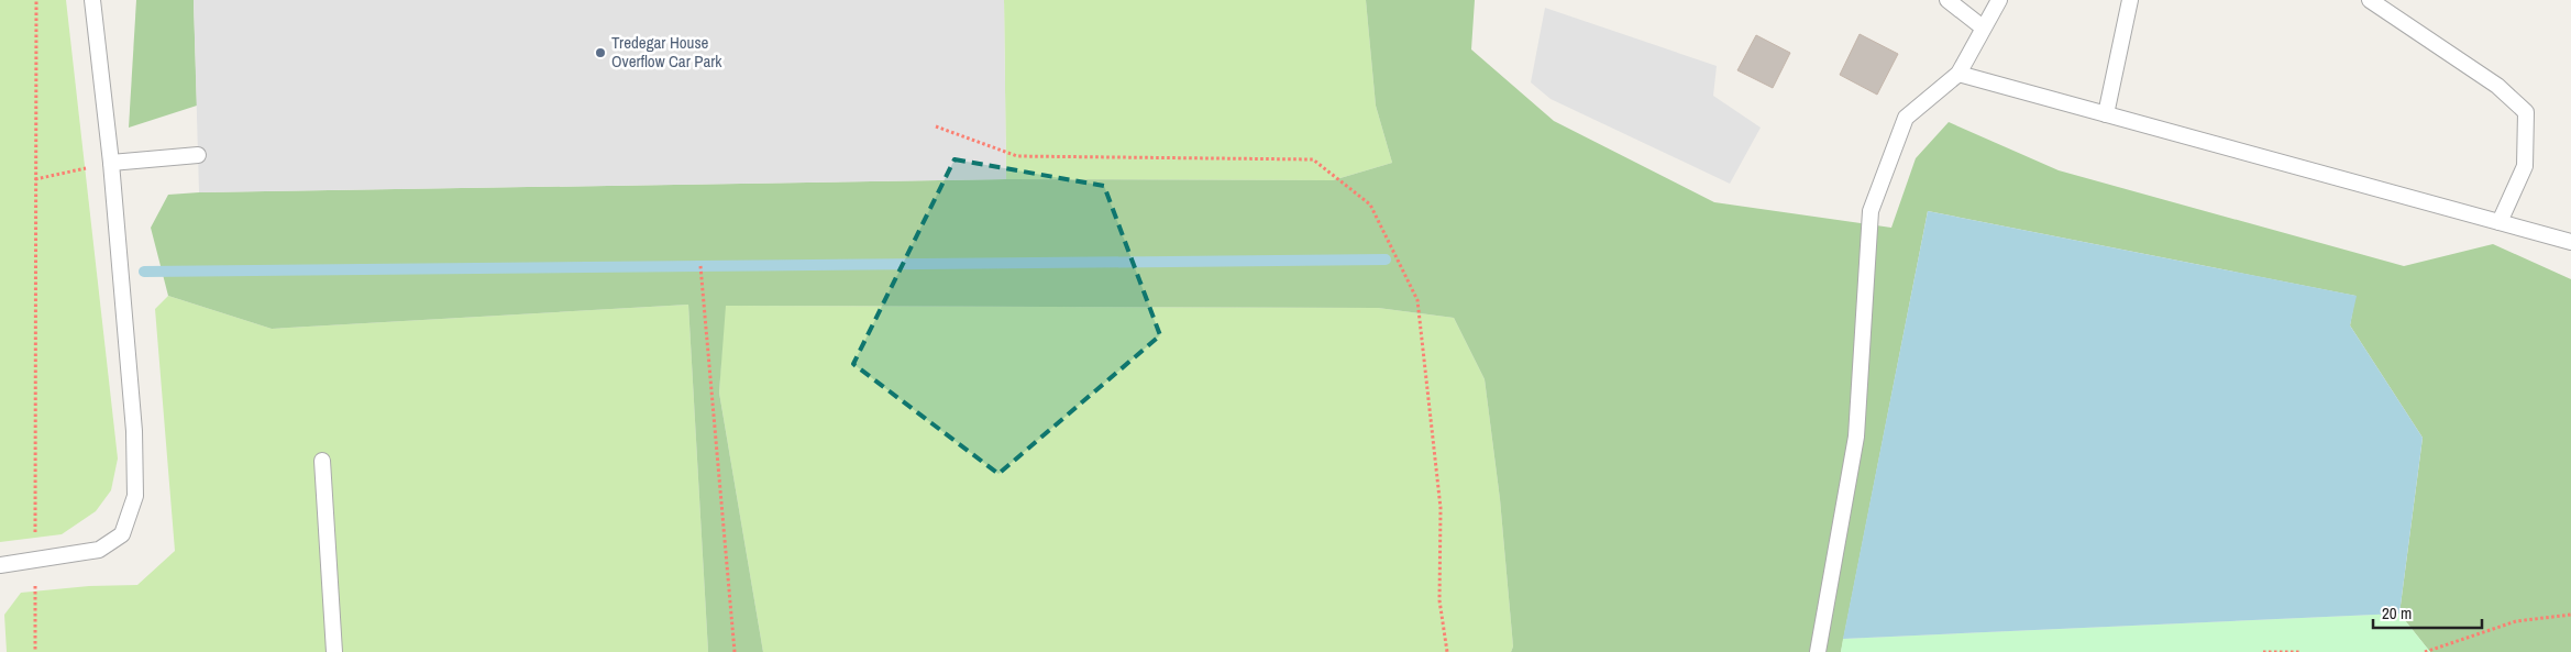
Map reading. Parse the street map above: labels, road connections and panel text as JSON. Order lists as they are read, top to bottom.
{
  "places": ["Tredegar House Overflow Car Park"],
  "scale_bar": "20 m"
}
